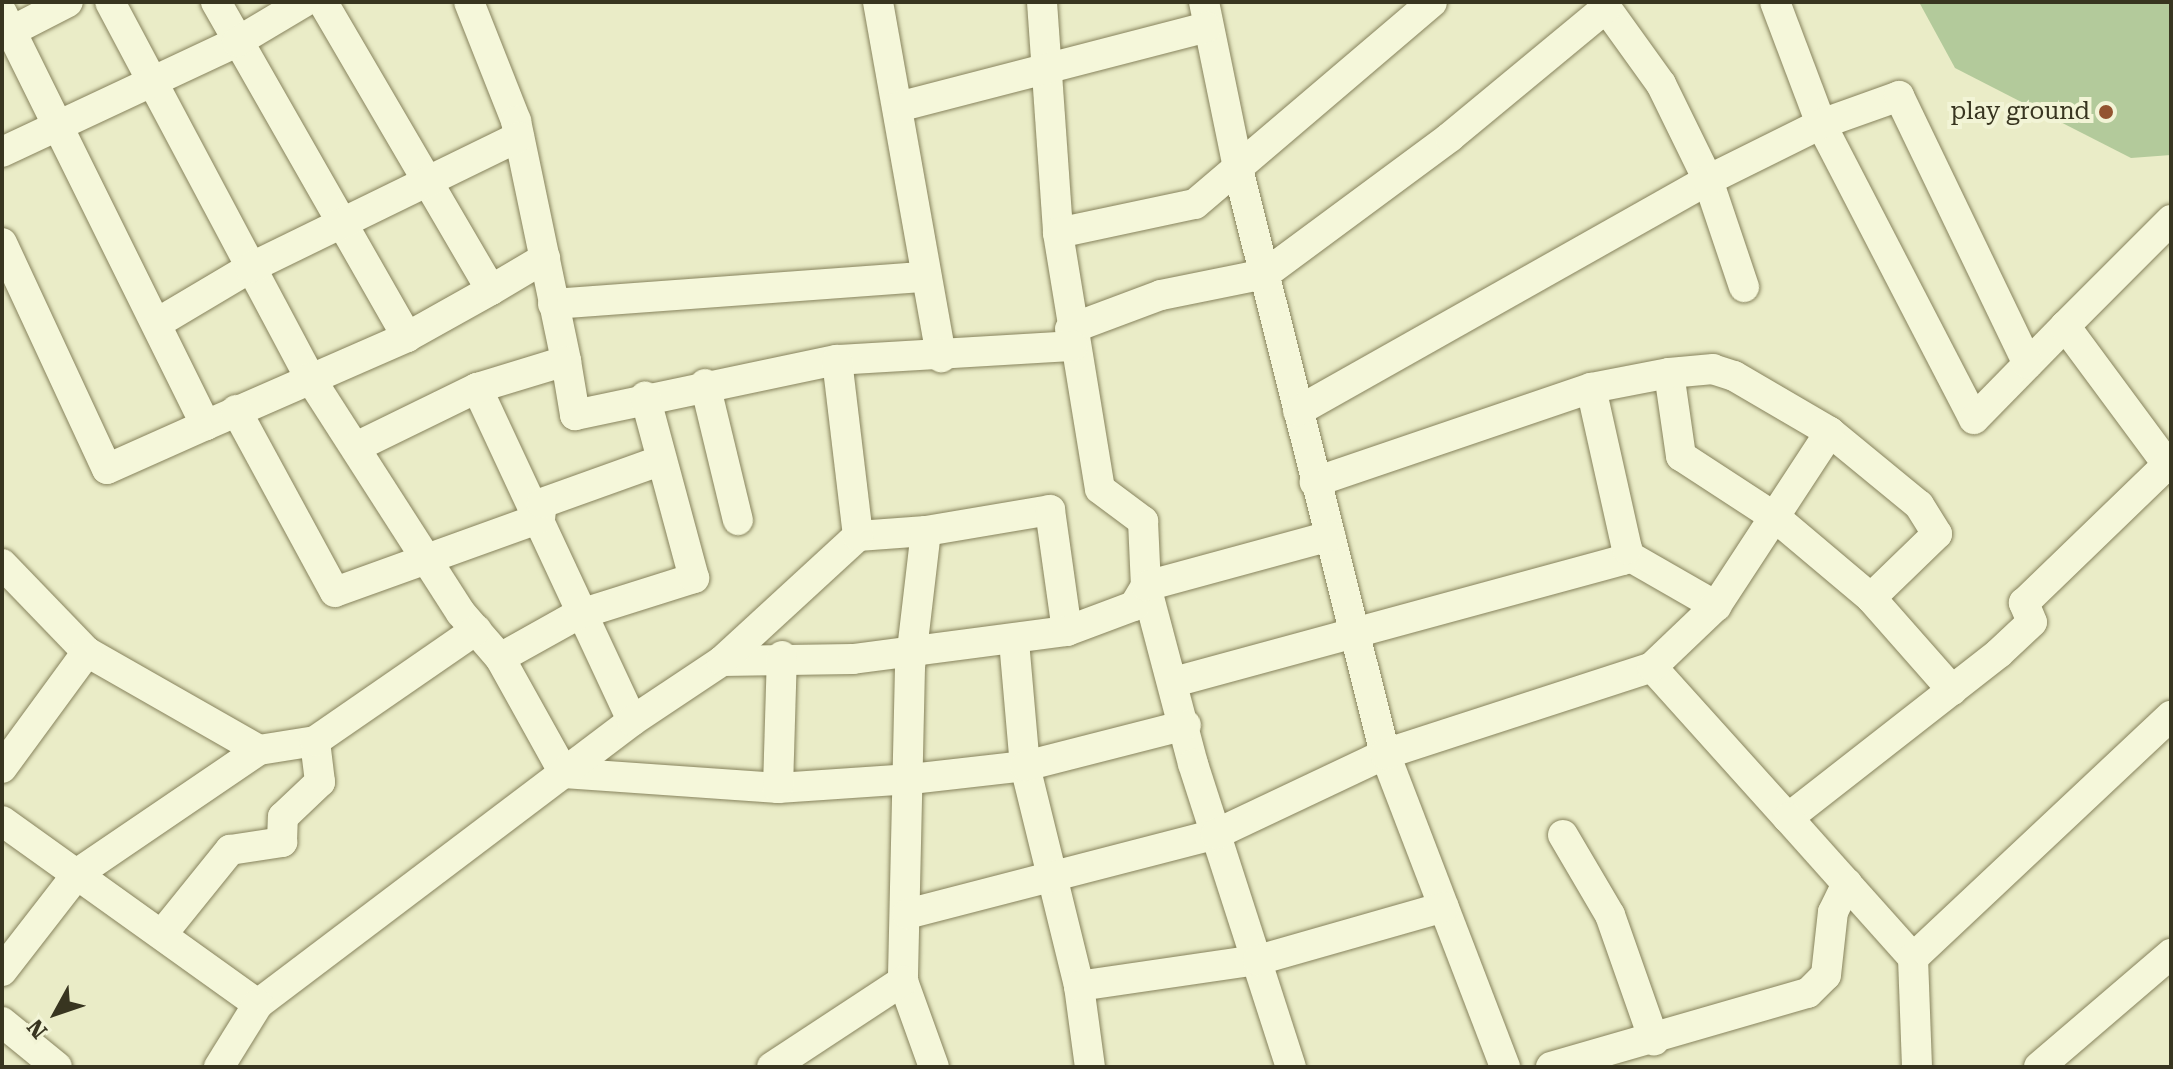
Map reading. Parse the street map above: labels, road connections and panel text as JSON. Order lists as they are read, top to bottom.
{
  "places": ["play ground"],
  "north": "bottom left"
}
